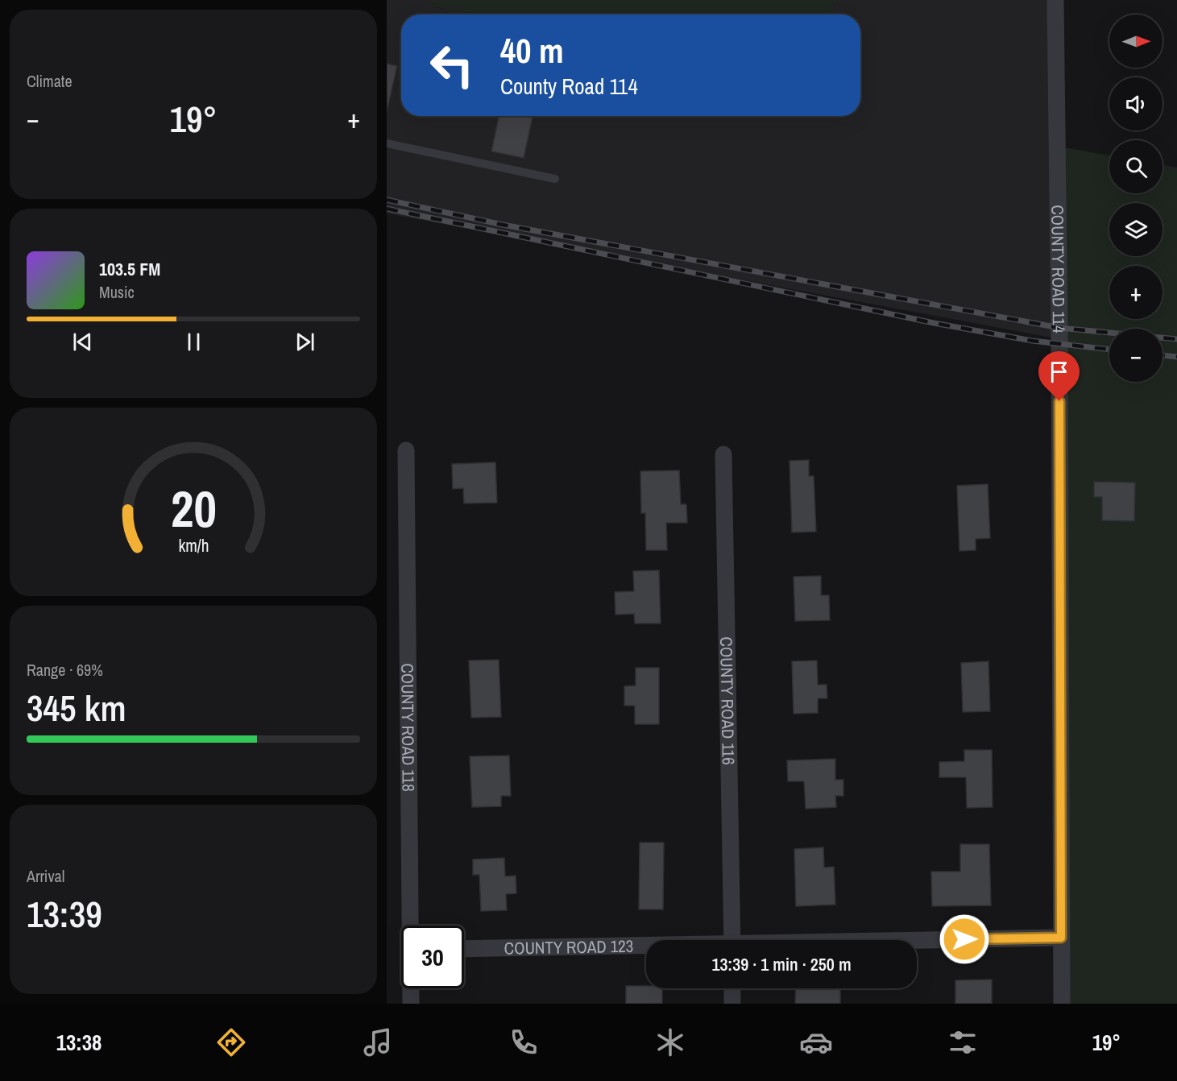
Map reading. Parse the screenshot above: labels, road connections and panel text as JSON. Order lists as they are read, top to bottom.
{
  "streets": {
    "street": [
      "COUNTY ROAD 114",
      "COUNTY ROAD 116",
      "COUNTY ROAD 118",
      "COUNTY ROAD 123"
    ]
  },
  "crossings": [
    ["COUNTY ROAD 114", "COUNTY ROAD 123"]
  ],
  "north": "right",
  "page": {
    "tile": [
      "Climate",
      ["Range · 69%", "345 km"],
      ["Arrival", "13:39"]
    ],
    "map_buttons": ["+", "−"],
    "turn": ["40 m", "County Road 114"],
    "heat": ["−", "19°", "+"],
    "song": ["103.5 FM", "Music"],
    "limit": "30",
    "trip": "13:39 · 1 min · 250 m",
    "tabs": ["13:38", "19°"],
    "gauge": ["20", "km/h"]
  }
}
